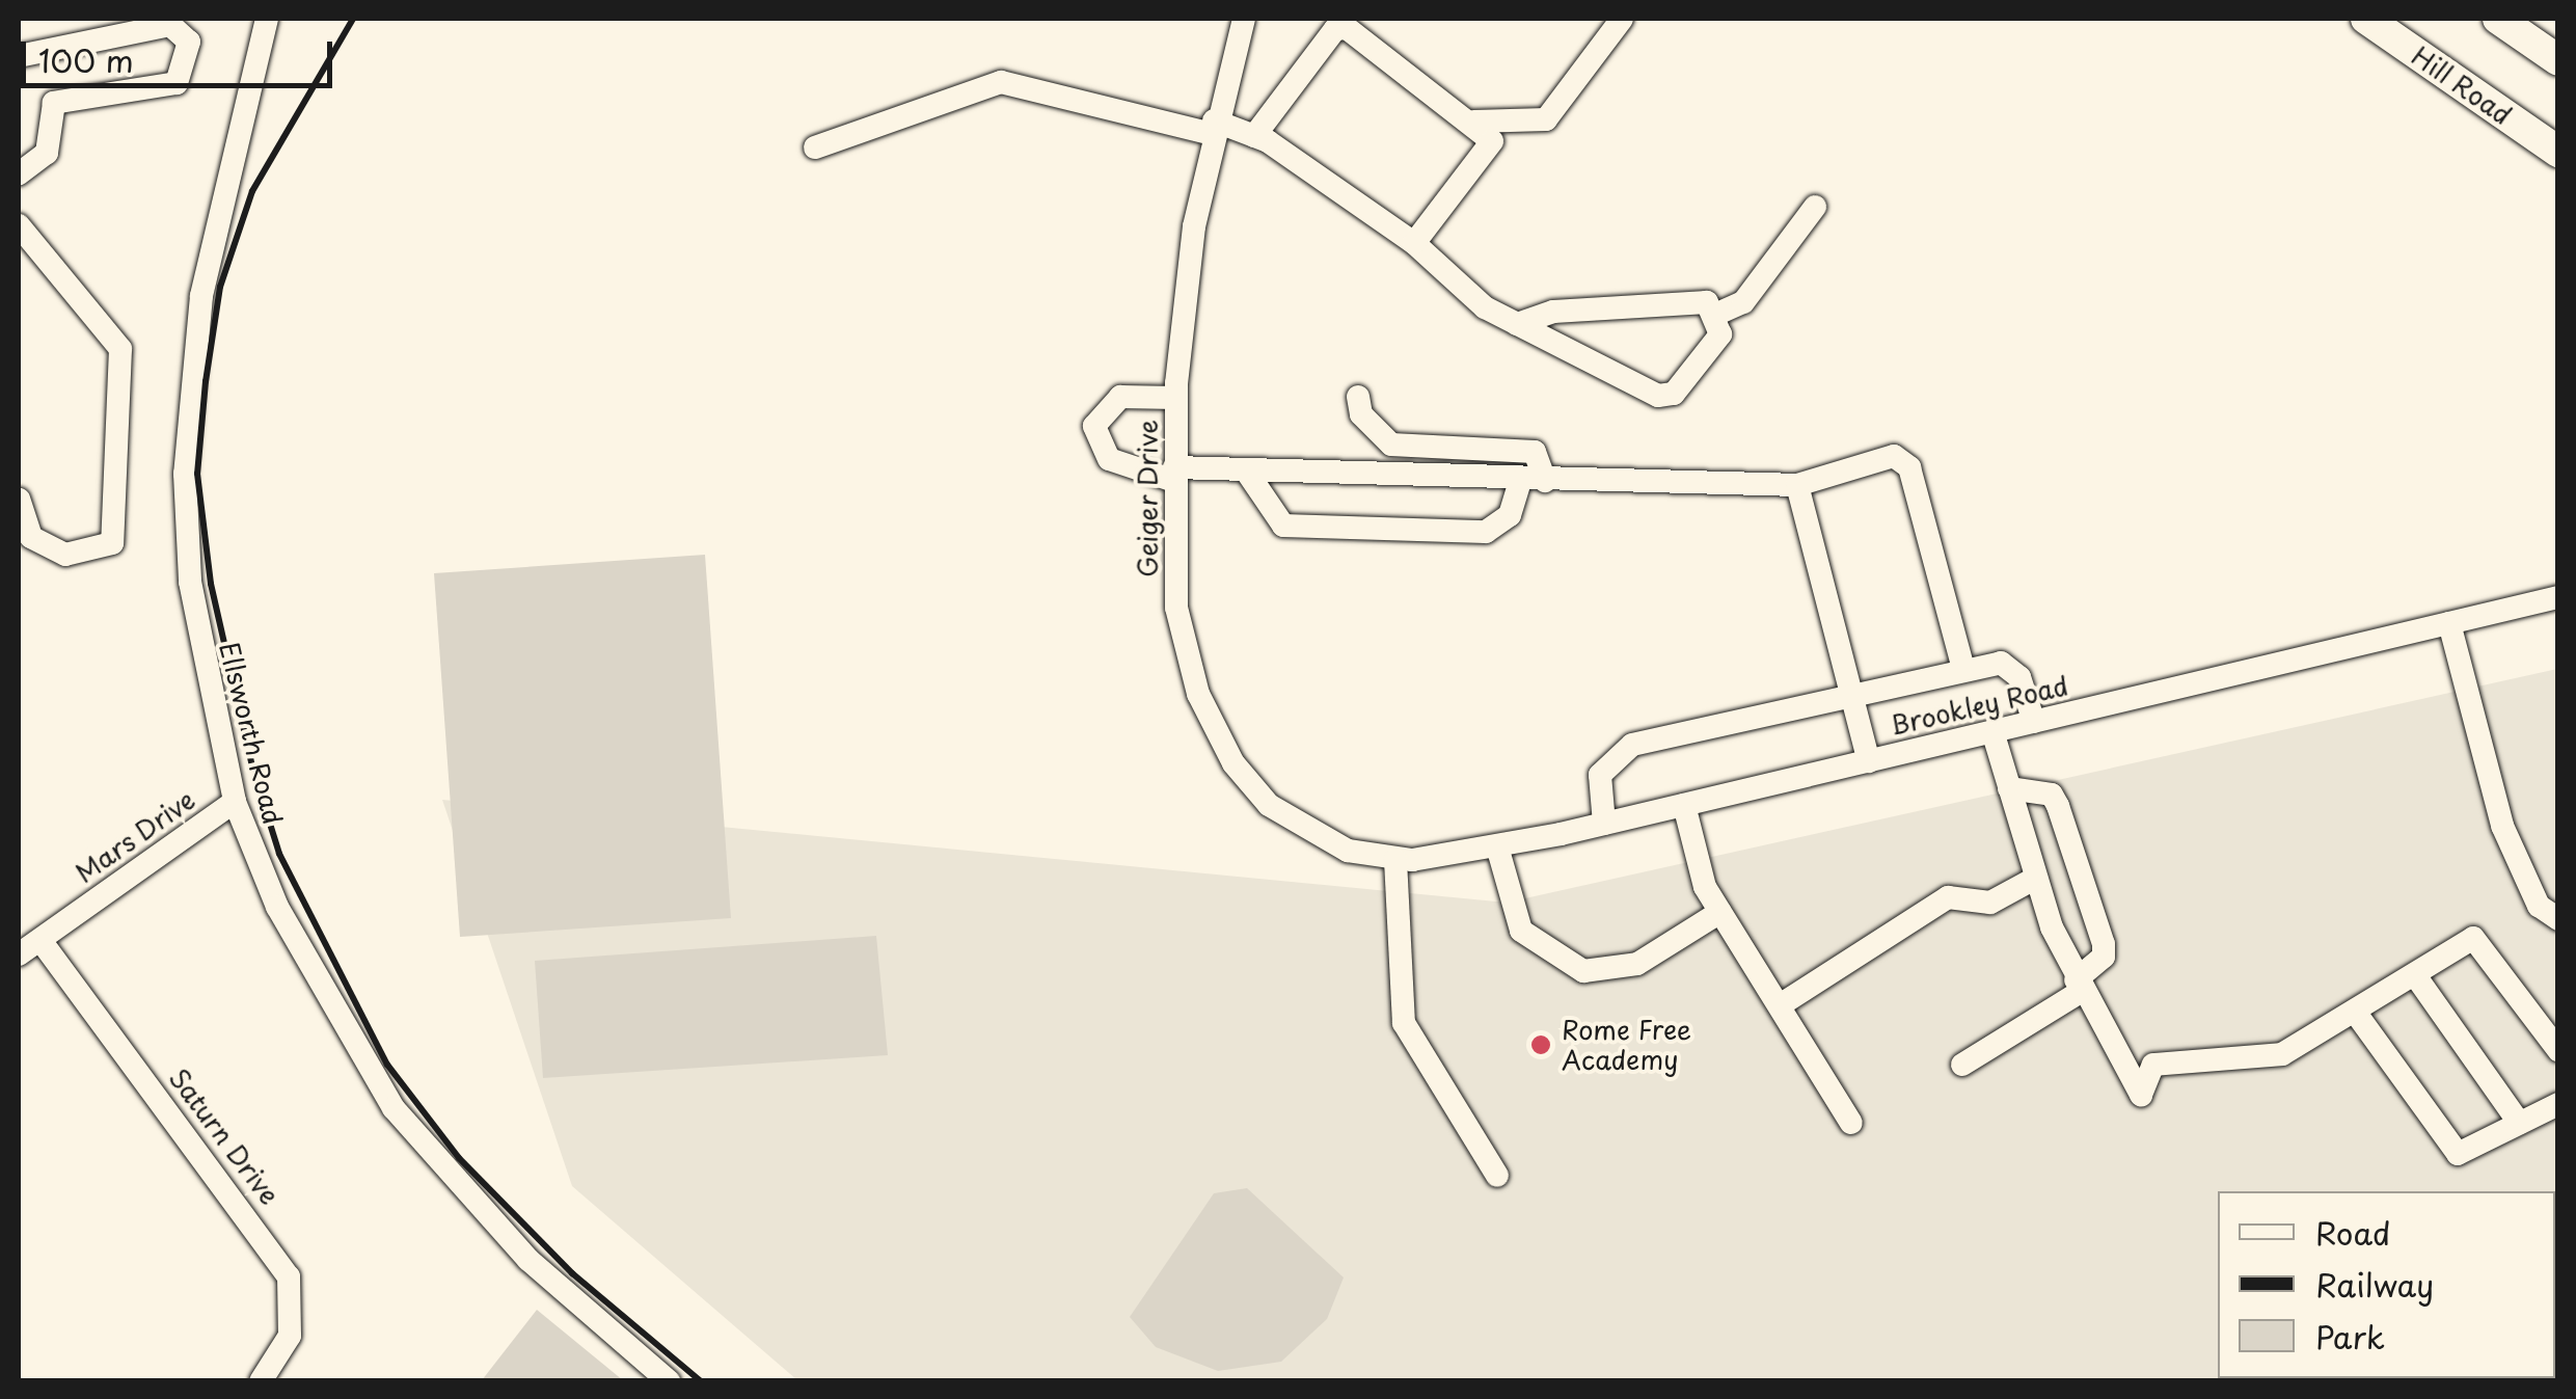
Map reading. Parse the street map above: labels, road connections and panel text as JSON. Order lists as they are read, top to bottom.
{
  "streets": {
    "main road": ["Hill Road"],
    "street": [
      "Geiger Drive",
      "Brookley Road",
      "Ellsworth Road",
      "Mars Drive",
      "Saturn Drive"
    ]
  },
  "crossings": [
    ["Geiger Drive", "Brookley Road"],
    ["Ellsworth Road", "Mars Drive"],
    ["Mars Drive", "Saturn Drive"]
  ],
  "places": ["Rome Free Academy"],
  "legend": ["Road", "Railway", "Park"],
  "scale_bar": "100 m"
}
